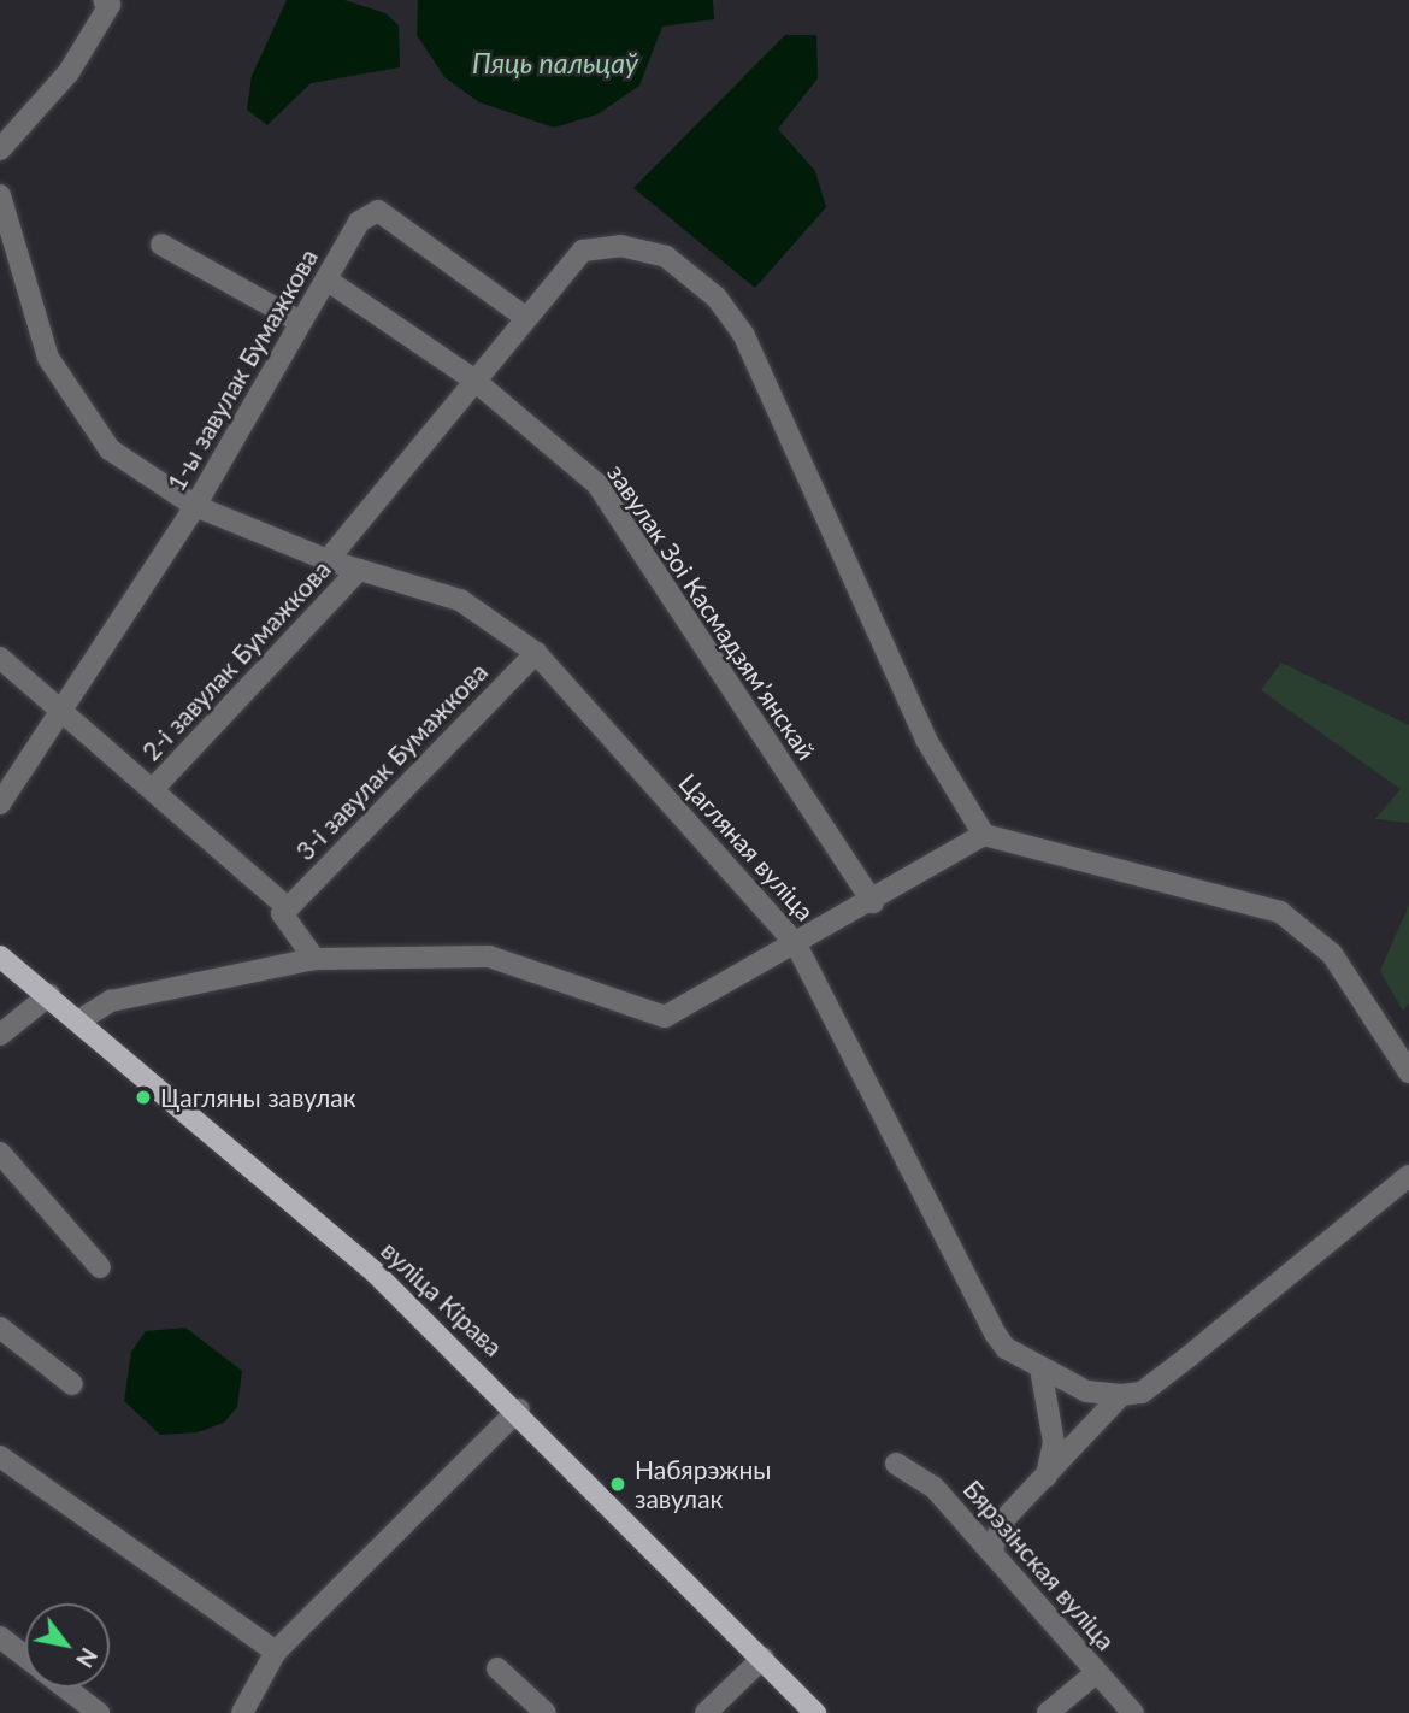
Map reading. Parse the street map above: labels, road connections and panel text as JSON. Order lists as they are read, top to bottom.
{
  "streets": {
    "main road": ["вуліца Кірава"],
    "street": [
      "1-ы завулак Бумажкова",
      "завулак Зоі Касмадзямʼянскай",
      "2-і завулак Бумажкова",
      "3-і завулак Бумажкова",
      "Цагляная вуліца",
      "Бярэзінская вуліца"
    ]
  },
  "crossings": [
    ["1-ы завулак Бумажкова", "завулак Зоі Касмадзямʼянскай"],
    ["1-ы завулак Бумажкова", "Цагляная вуліца"],
    ["завулак Зоі Касмадзямʼянскай", "Цагляная вуліца"],
    ["2-і завулак Бумажкова", "Цагляная вуліца"],
    ["3-і завулак Бумажкова", "Цагляная вуліца"]
  ],
  "water": ["Пяць пальцаў"],
  "places": ["Цагляны завулак", "Набярэжны завулак"],
  "north": "bottom right"
}
